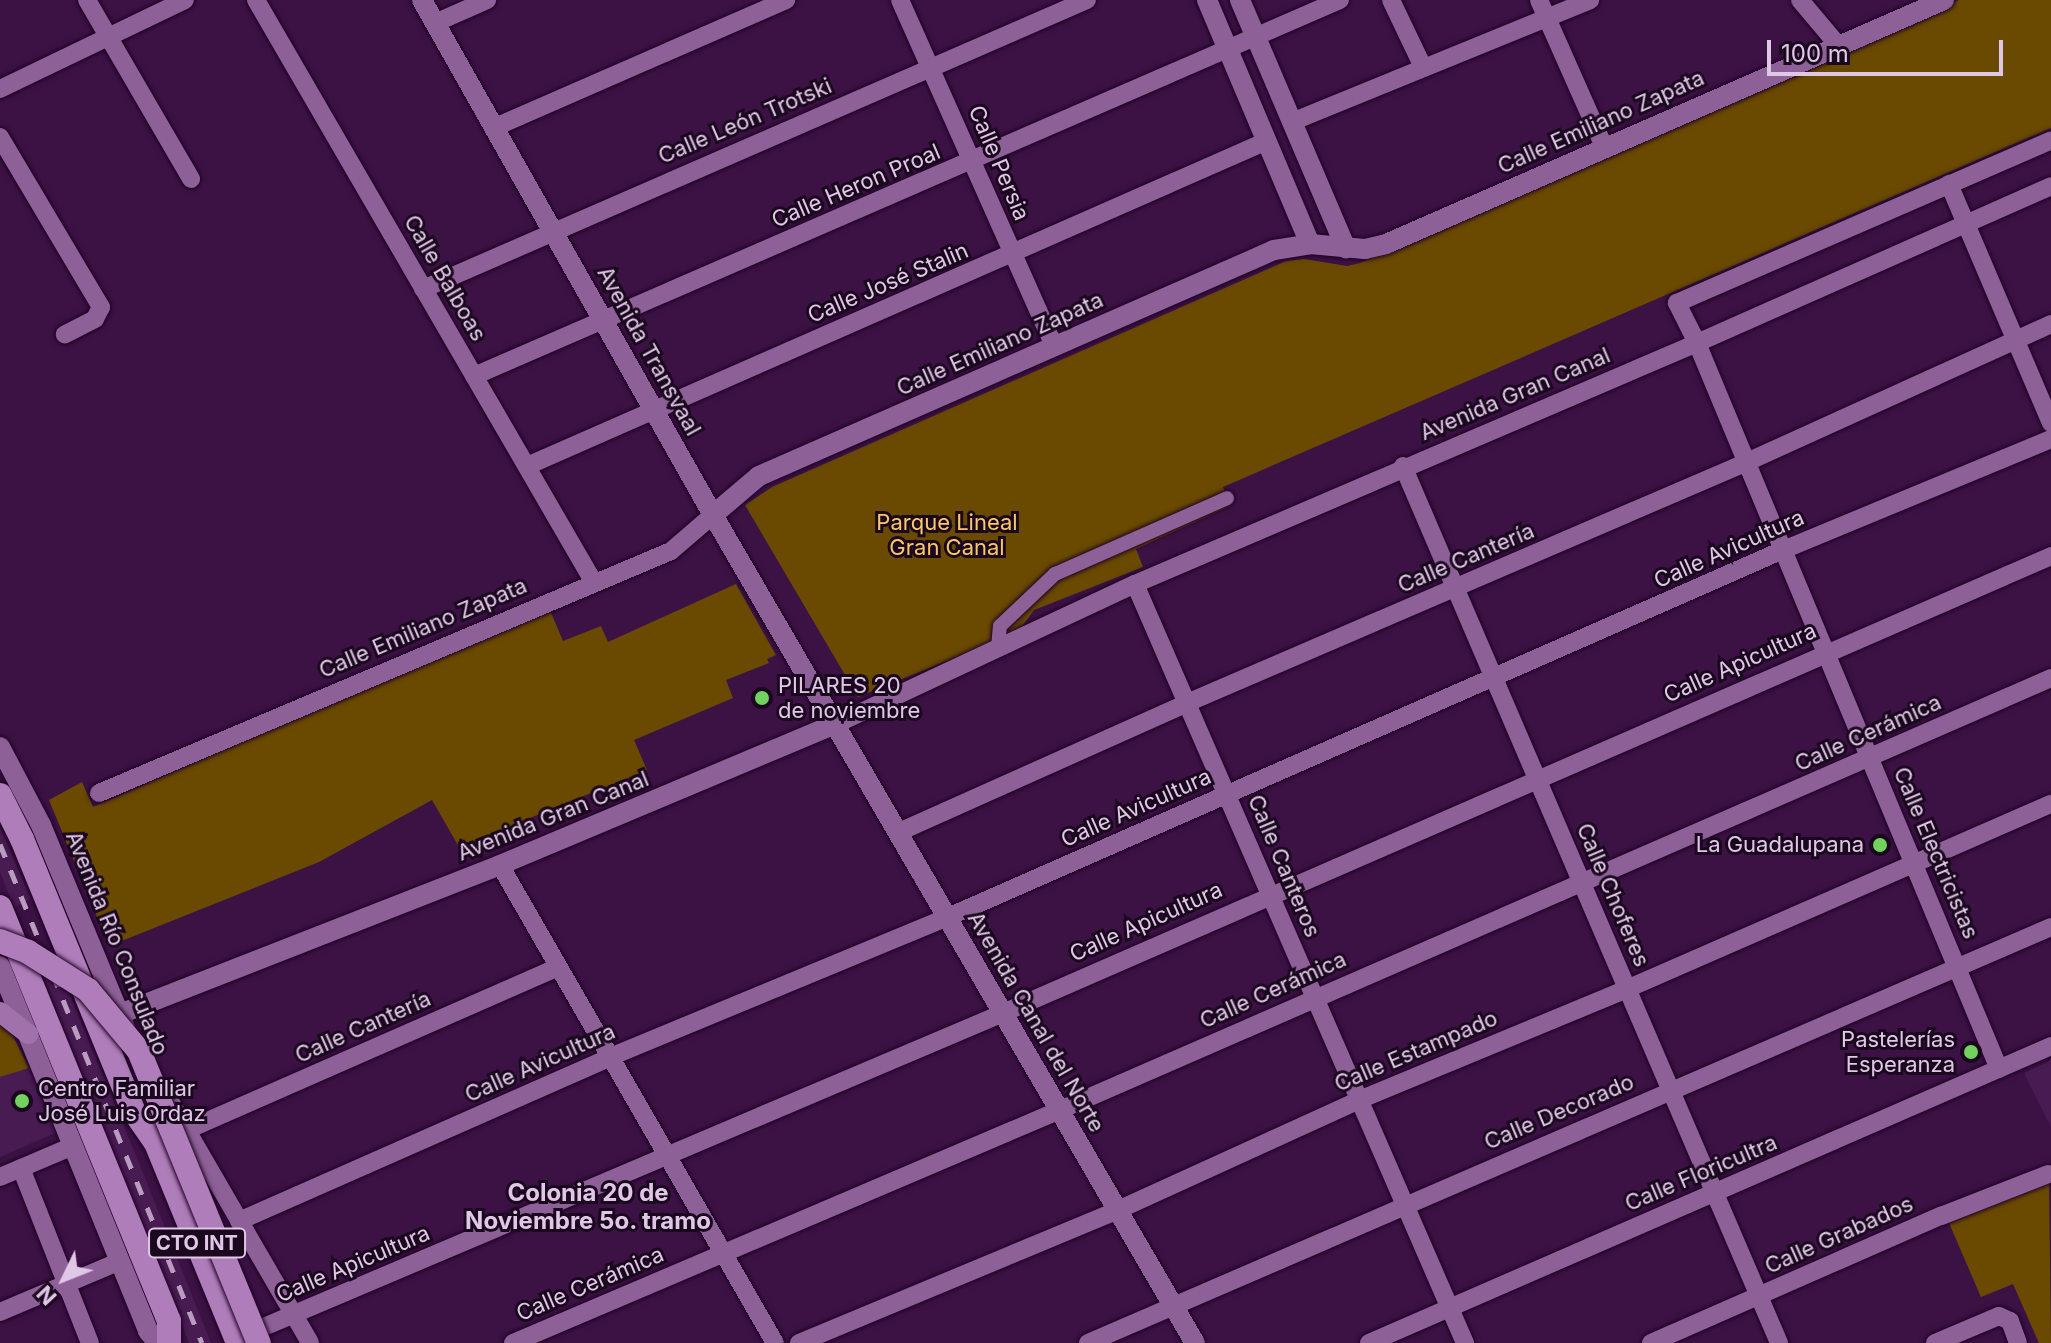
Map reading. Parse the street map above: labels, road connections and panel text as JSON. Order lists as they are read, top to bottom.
{
  "streets": {
    "highway": ["Avenida Río Consulado", "CTO INT"],
    "street": [
      "Calle León Trotski",
      "Calle Emiliano Zapata",
      "Calle Persia",
      "Calle Heron Proal",
      "Calle Balboas",
      "Calle José Stalin",
      "Avenida Transvaal",
      "Avenida Gran Canal",
      "Calle Avicultura",
      "Calle Cantería",
      "Calle Apicultura",
      "Calle Cerámica",
      "Calle Electricistas",
      "Calle Canteros",
      "Calle Choferes",
      "Avenida Canal del Norte",
      "Calle Estampado",
      "Calle Decorado",
      "Calle Floricultra",
      "Calle Grabados"
    ]
  },
  "crossings": [
    ["Calle León Trotski", "Calle Persia"],
    ["Calle León Trotski", "Calle Balboas"],
    ["Calle León Trotski", "Avenida Transvaal"],
    ["Calle Emiliano Zapata", "Calle Persia"],
    ["Calle Emiliano Zapata", "Calle Balboas"],
    ["Calle Emiliano Zapata", "Avenida Transvaal"],
    ["Calle Persia", "Calle Heron Proal"],
    ["Calle Persia", "Calle José Stalin"],
    ["Calle Heron Proal", "Calle Balboas"],
    ["Calle Heron Proal", "Avenida Transvaal"],
    ["Calle Balboas", "Calle José Stalin"],
    ["Calle José Stalin", "Avenida Transvaal"],
    ["Avenida Transvaal", "Avenida Gran Canal"],
    ["Avenida Transvaal", "Avenida Canal del Norte"],
    ["Avenida Gran Canal", "Calle Electricistas"],
    ["Avenida Gran Canal", "Calle Canteros"],
    ["Avenida Gran Canal", "Calle Choferes"],
    ["Avenida Gran Canal", "Avenida Río Consulado"],
    ["Avenida Gran Canal", "Avenida Canal del Norte"],
    ["Calle Avicultura", "Calle Electricistas"],
    ["Calle Avicultura", "Calle Canteros"],
    ["Calle Avicultura", "Calle Choferes"],
    ["Calle Avicultura", "Avenida Canal del Norte"],
    ["Calle Cantería", "Calle Electricistas"],
    ["Calle Cantería", "Calle Canteros"],
    ["Calle Cantería", "Calle Choferes"],
    ["Calle Cantería", "Avenida Canal del Norte"],
    ["Calle Apicultura", "Calle Electricistas"],
    ["Calle Apicultura", "Calle Canteros"],
    ["Calle Apicultura", "Calle Choferes"],
    ["Calle Apicultura", "Avenida Canal del Norte"],
    ["Calle Cerámica", "Calle Electricistas"],
    ["Calle Cerámica", "Calle Canteros"],
    ["Calle Cerámica", "Calle Choferes"],
    ["Calle Cerámica", "Avenida Canal del Norte"],
    ["Calle Electricistas", "Calle Estampado"],
    ["Calle Electricistas", "Calle Decorado"],
    ["Calle Electricistas", "Calle Floricultra"],
    ["Calle Canteros", "Calle Estampado"],
    ["Calle Canteros", "Calle Decorado"],
    ["Calle Canteros", "Calle Floricultra"],
    ["Calle Choferes", "Calle Estampado"],
    ["Calle Choferes", "Calle Decorado"],
    ["Calle Choferes", "Calle Floricultra"],
    ["Calle Choferes", "Calle Grabados"],
    ["Avenida Río Consulado", "CTO INT"],
    ["Avenida Canal del Norte", "Calle Estampado"],
    ["Avenida Canal del Norte", "Calle Decorado"]
  ],
  "districts": ["Colonia 20 de Noviembre 5o. tramo"],
  "parks": ["Parque Lineal Gran Canal"],
  "places": [
    "PILARES 20 de noviembre",
    "La Guadalupana",
    "Pastelerías Esperanza",
    "Centro Familiar José Luis Ordaz"
  ],
  "scale_bar": "100 m",
  "north": "bottom left"
}
